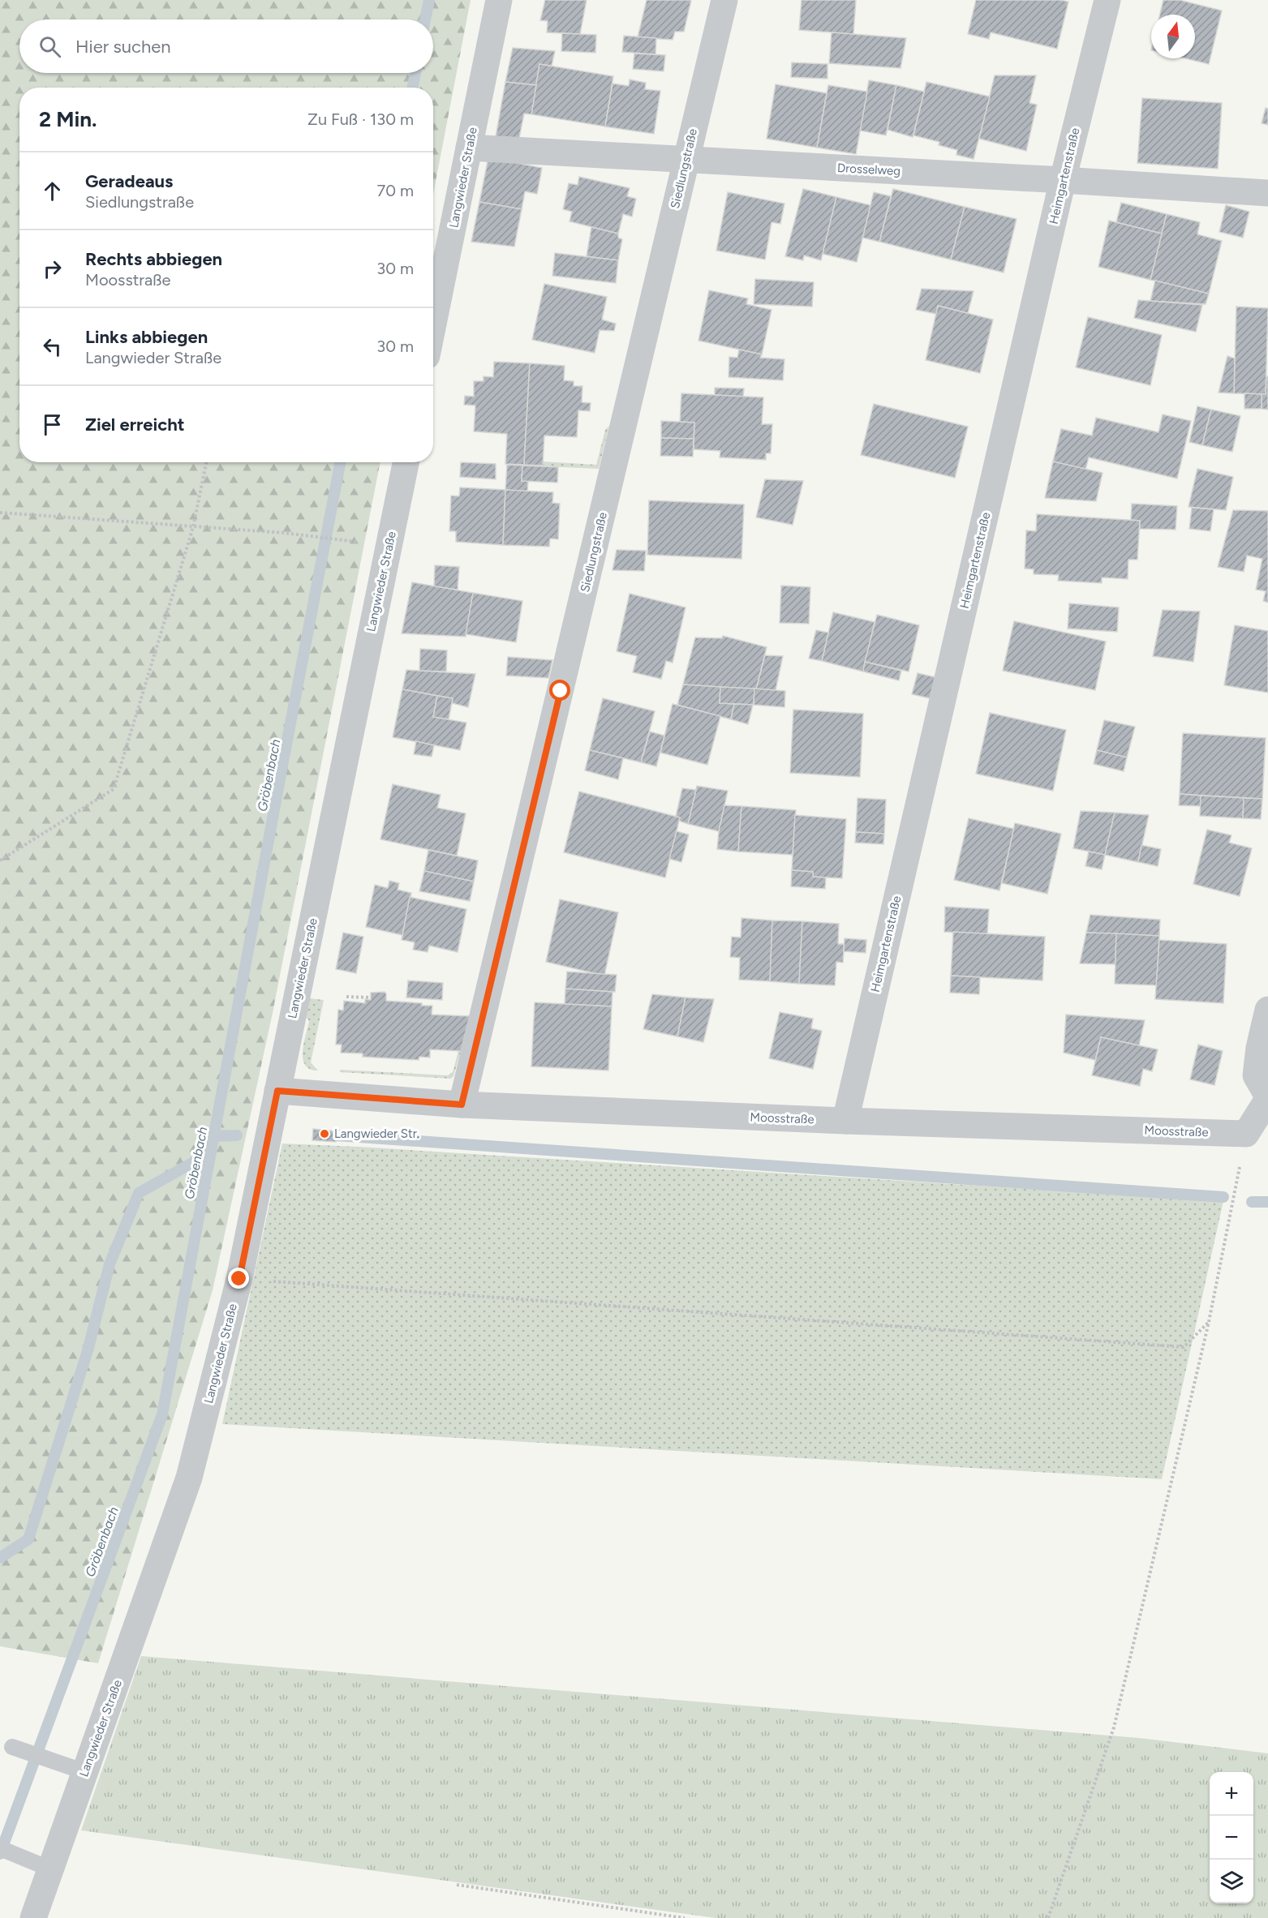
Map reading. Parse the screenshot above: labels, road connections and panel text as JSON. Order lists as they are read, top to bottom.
{
  "streets": {
    "street": [
      "Siedlungstraße",
      "Drosselweg",
      "Heimgartenstraße",
      "Langwieder Straße",
      "Moosstraße"
    ]
  },
  "crossings": [
    ["Siedlungstraße", "Drosselweg"],
    ["Siedlungstraße", "Moosstraße"],
    ["Drosselweg", "Heimgartenstraße"],
    ["Drosselweg", "Langwieder Straße"],
    ["Heimgartenstraße", "Moosstraße"],
    ["Langwieder Straße", "Moosstraße"]
  ],
  "water": ["Gröbenbach"],
  "places": ["Langwieder Str."],
  "north": "top",
  "page": {
    "search": "Hier suchen",
    "heading": ["2 Min.", "Zu Fuß · 130 m"],
    "list": [
      ["Geradeaus", "Siedlungstraße", "70 m"],
      ["Rechts abbiegen", "Moosstraße", "30 m"],
      ["Links abbiegen", "Langwieder Straße", "30 m"],
      "Ziel erreicht"
    ],
    "map_buttons": ["+", "−"]
  }
}
